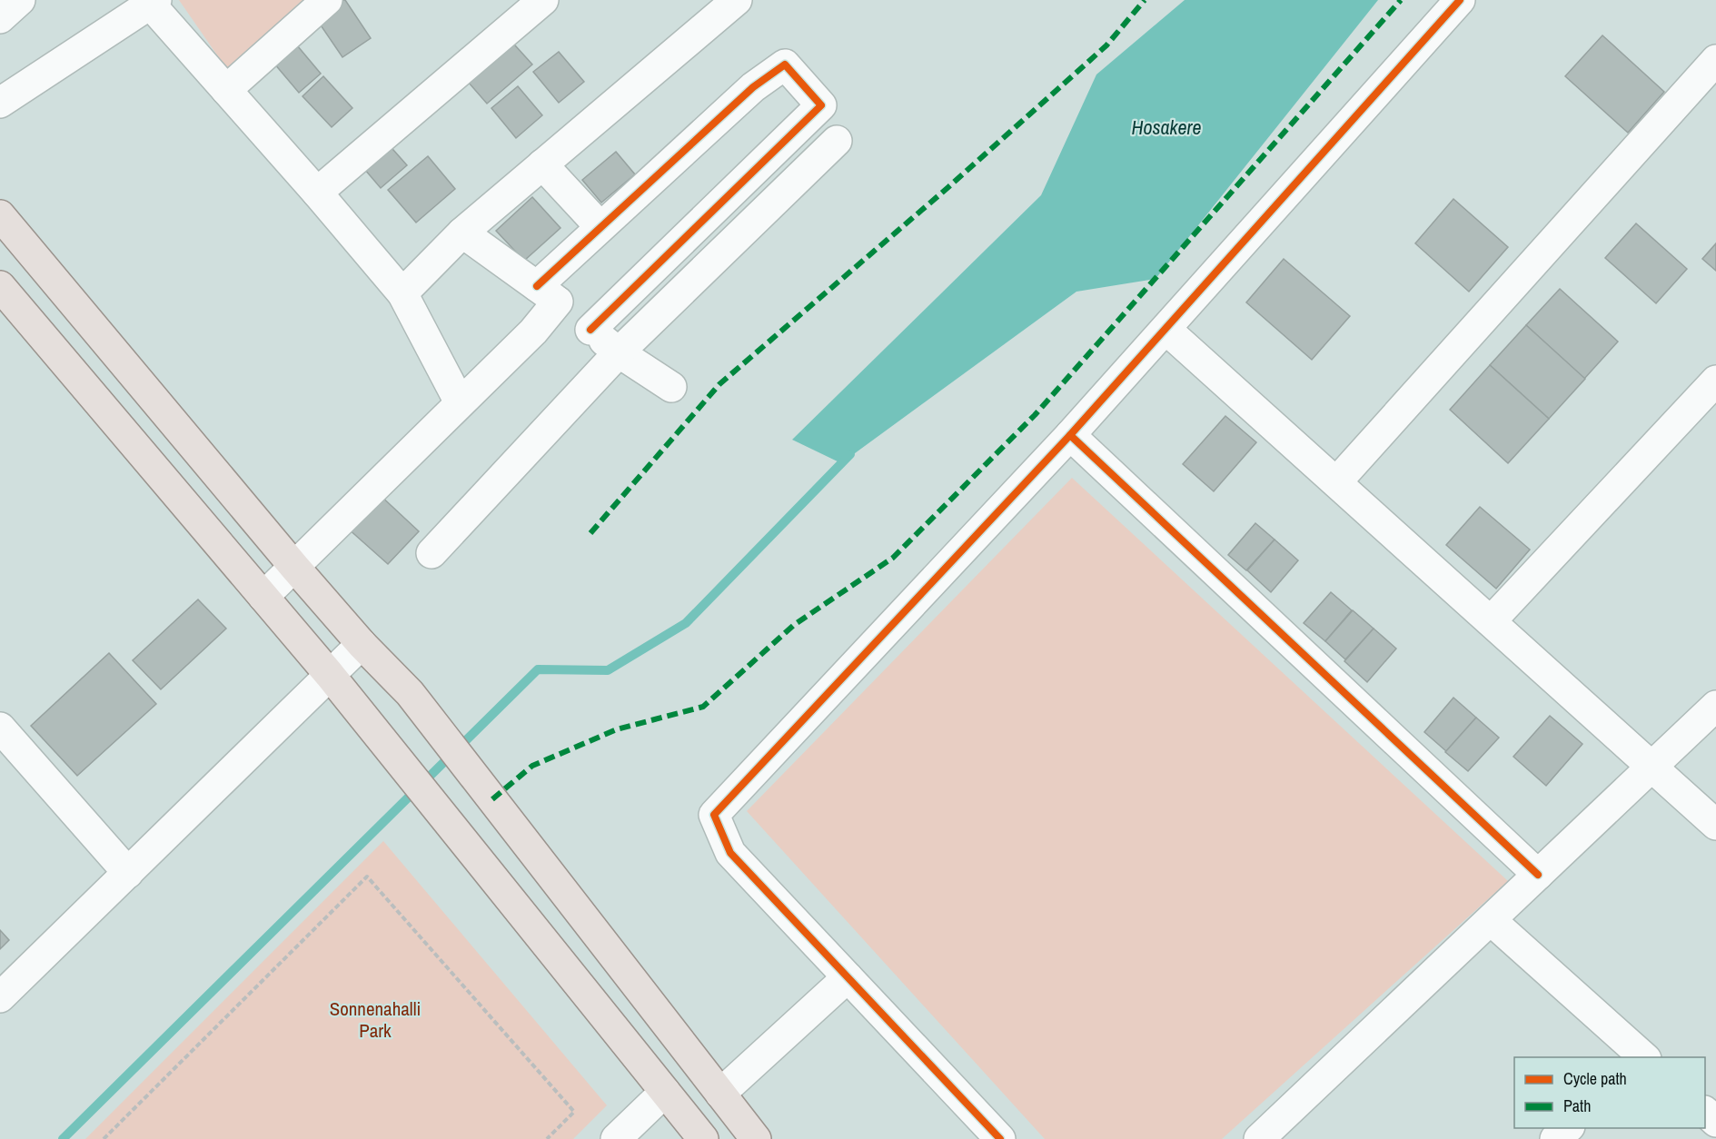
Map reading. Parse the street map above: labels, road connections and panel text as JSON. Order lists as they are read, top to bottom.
{
  "water": ["Hosakere"],
  "parks": ["Sonnenahalli Park"],
  "legend": ["Cycle path", "Path"]
}
